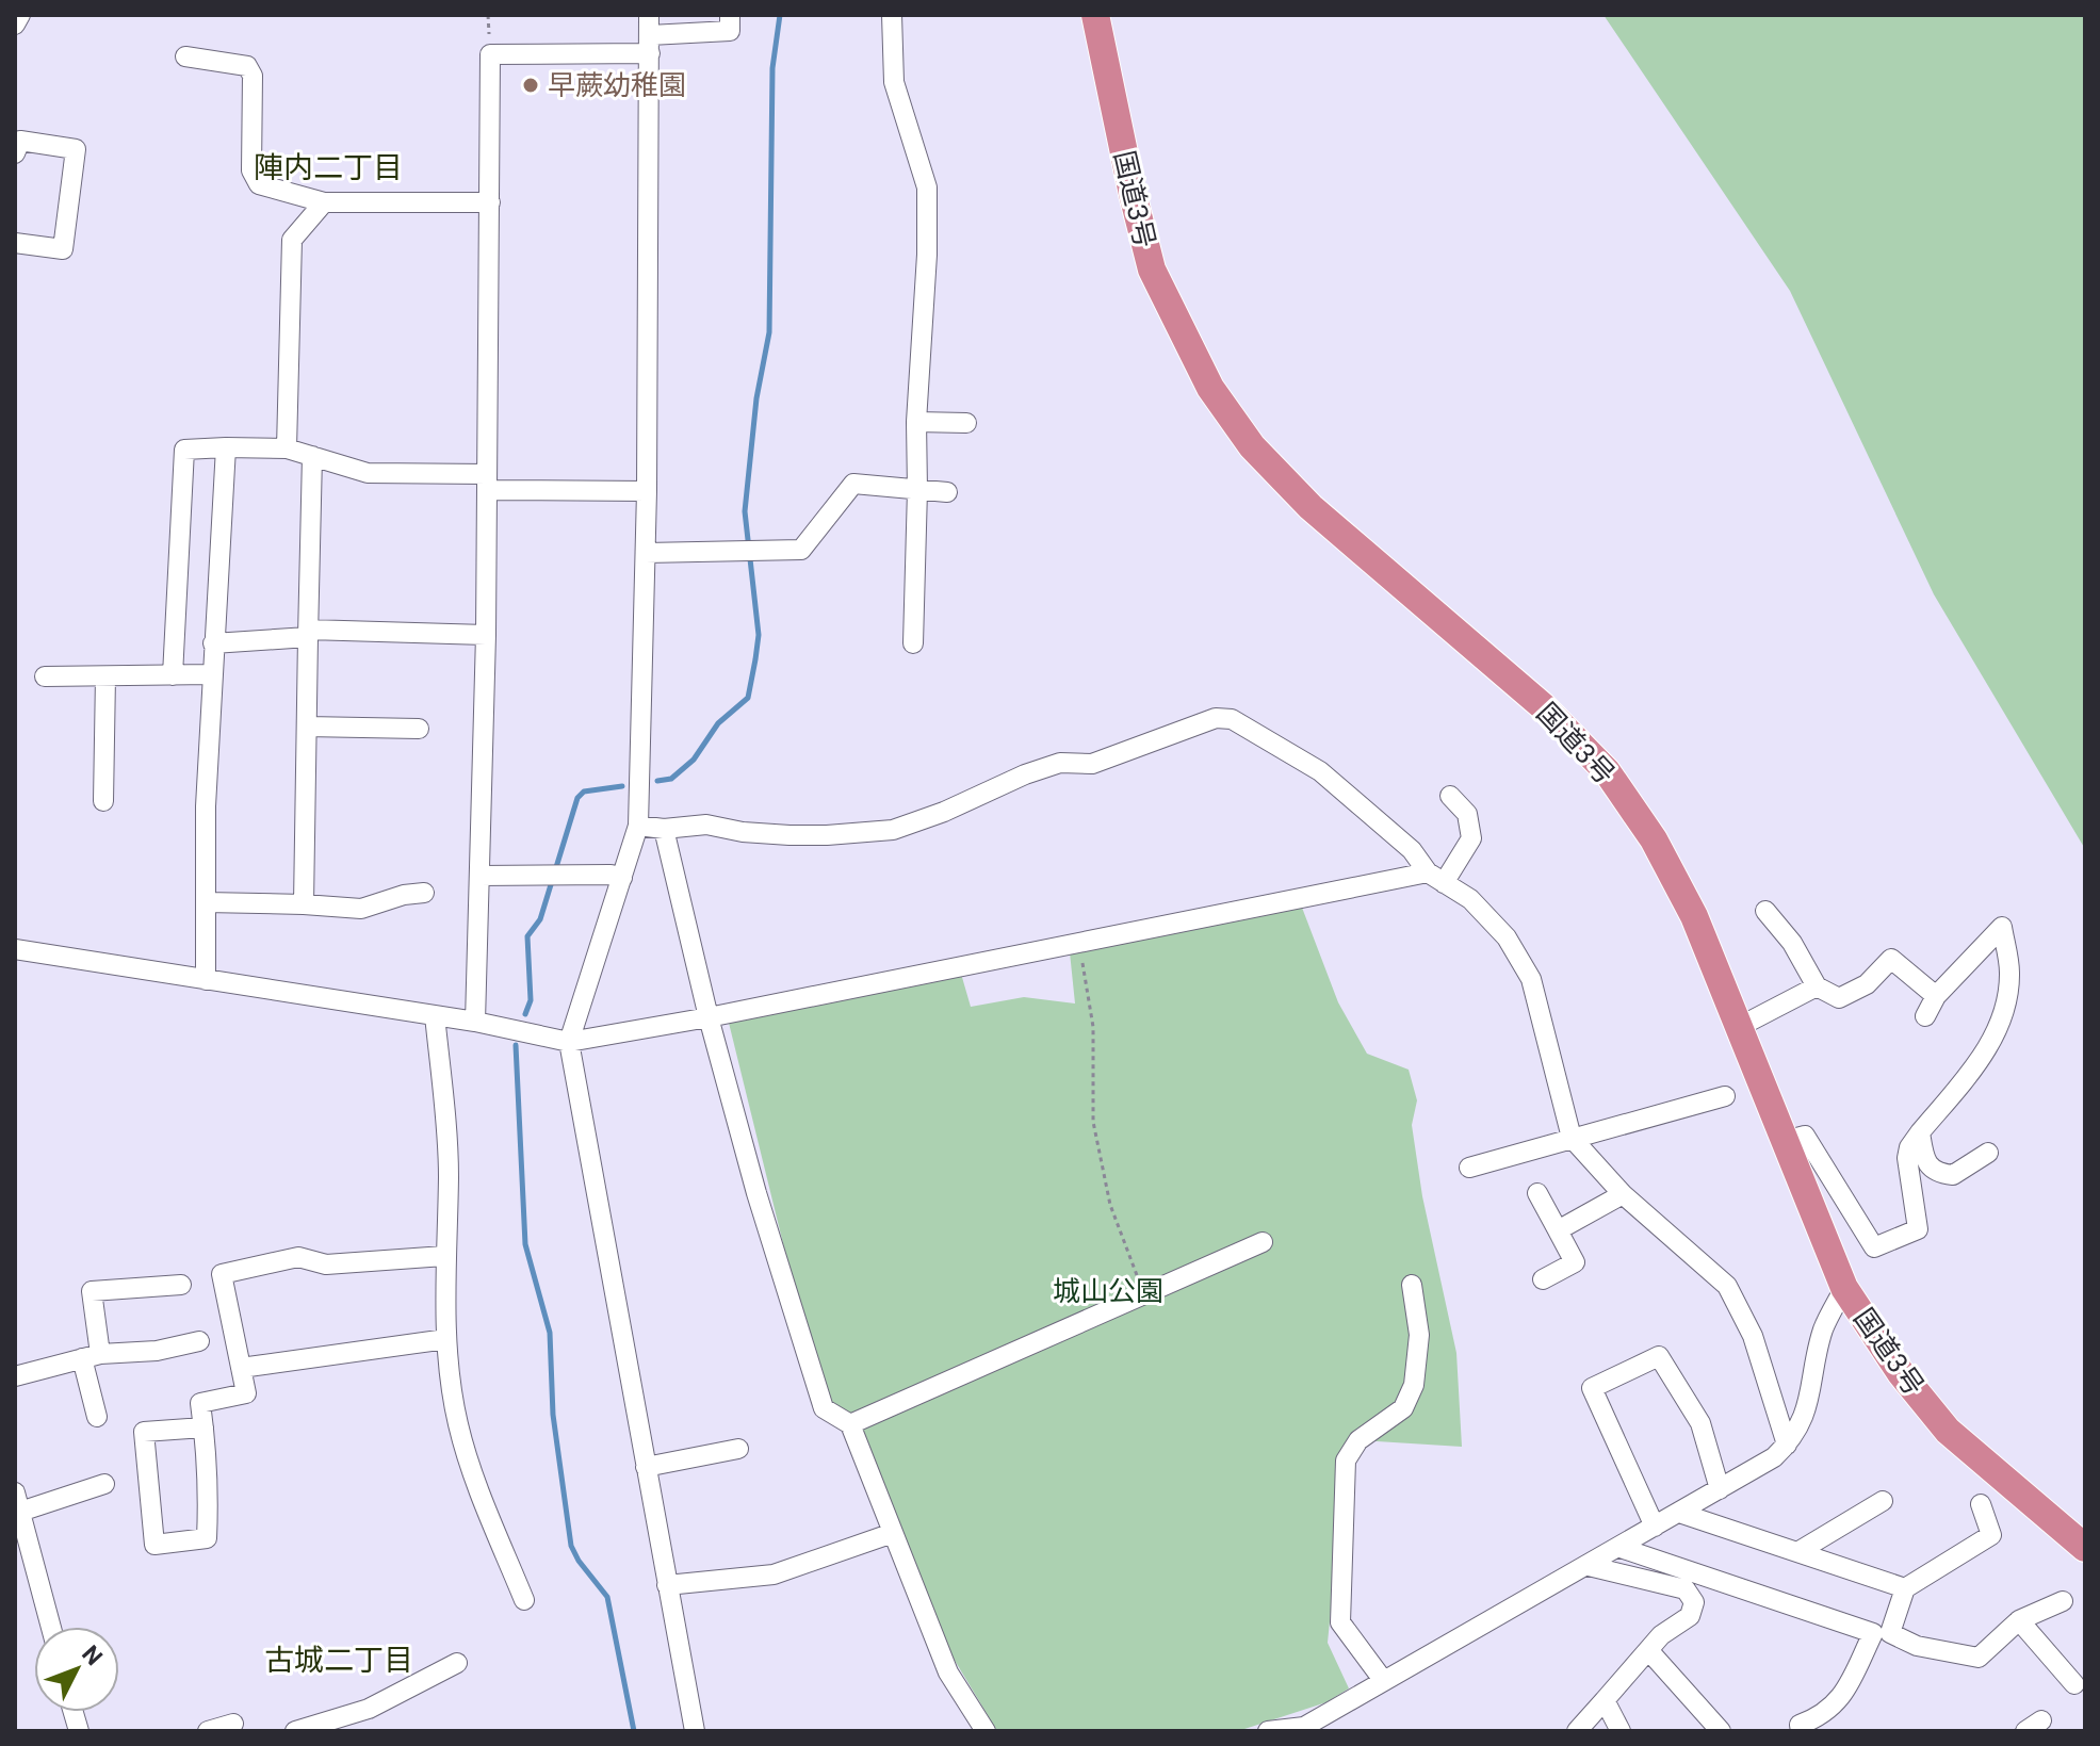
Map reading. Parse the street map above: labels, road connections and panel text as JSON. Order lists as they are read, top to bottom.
{
  "streets": {
    "highway": ["国道3号"]
  },
  "districts": ["陣内二丁目", "古城二丁目"],
  "parks": ["城山公園"],
  "places": ["早蕨幼稚園"],
  "north": "top right"
}
